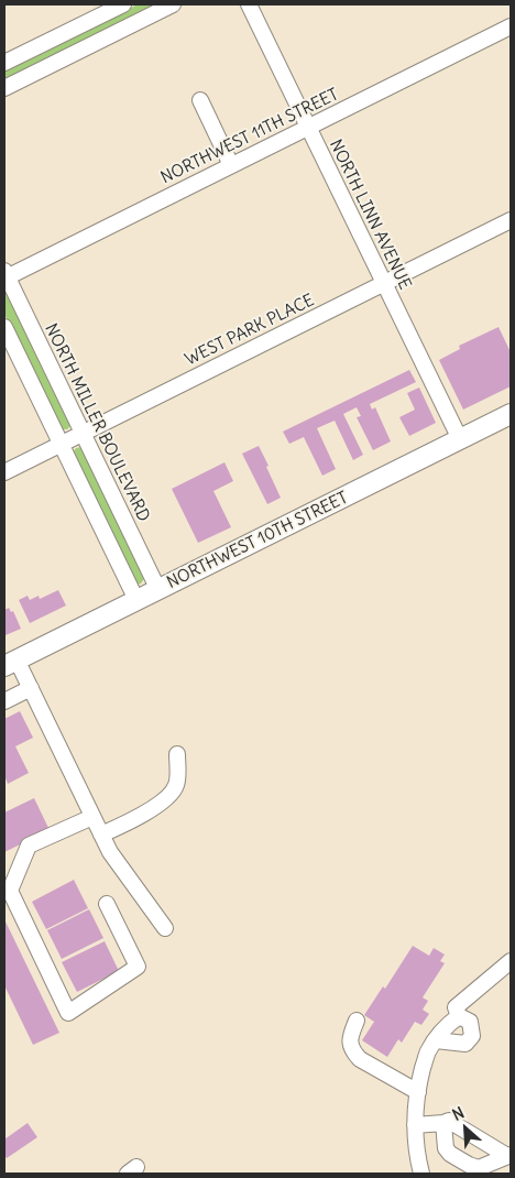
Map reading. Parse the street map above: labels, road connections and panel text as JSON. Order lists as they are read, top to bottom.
{
  "streets": {
    "main road": ["NORTHWEST 10TH STREET"],
    "street": [
      "NORTHWEST 11TH STREET",
      "NORTH LINN AVENUE",
      "WEST PARK PLACE",
      "NORTH MILLER BOULEVARD"
    ]
  },
  "crossings": [
    ["NORTHWEST 11TH STREET", "NORTH LINN AVENUE"],
    ["NORTHWEST 11TH STREET", "NORTH MILLER BOULEVARD"],
    ["NORTH LINN AVENUE", "WEST PARK PLACE"],
    ["NORTH LINN AVENUE", "NORTHWEST 10TH STREET"],
    ["WEST PARK PLACE", "NORTH MILLER BOULEVARD"],
    ["NORTH MILLER BOULEVARD", "NORTHWEST 10TH STREET"]
  ],
  "north": "top left"
}
